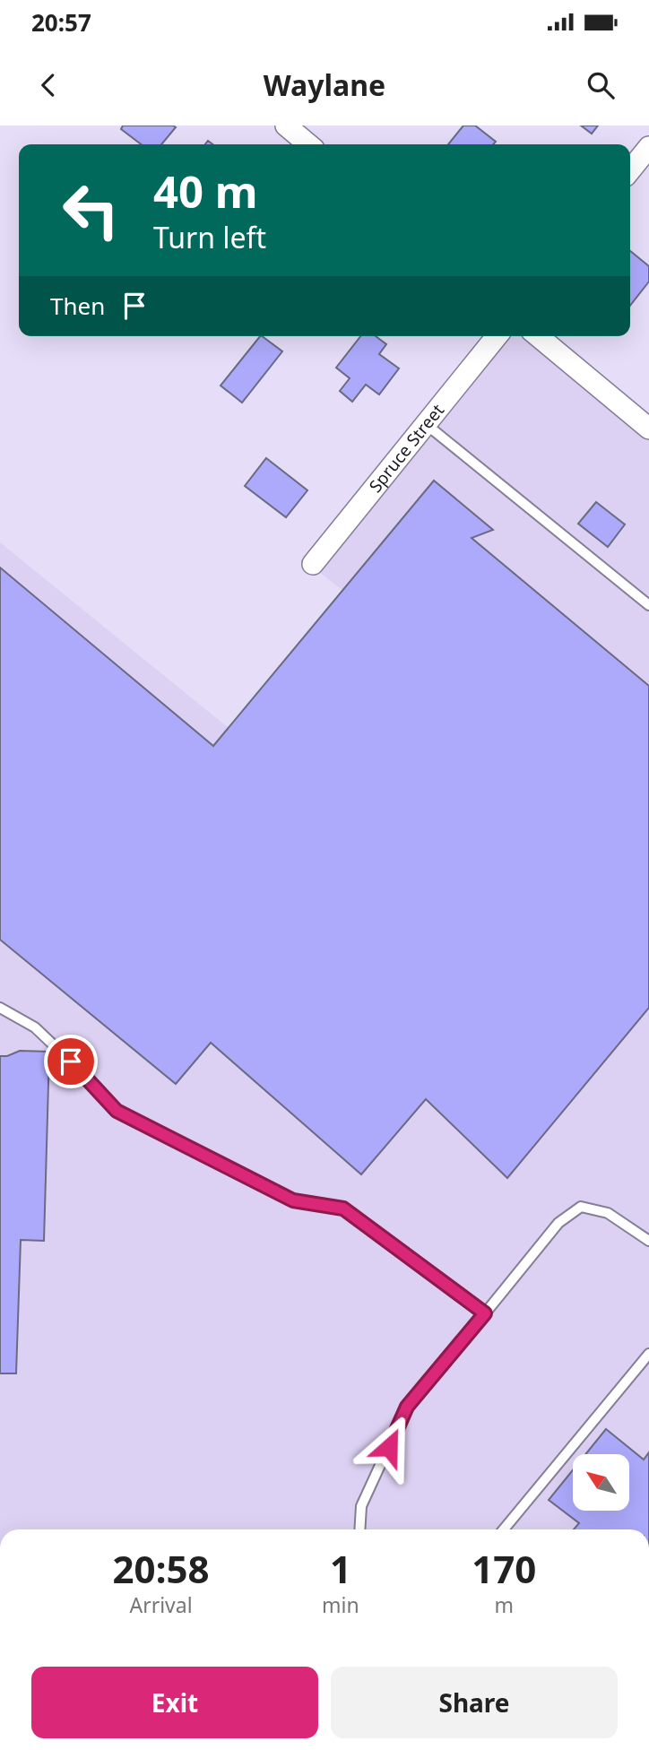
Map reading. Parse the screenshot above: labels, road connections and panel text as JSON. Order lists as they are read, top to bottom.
{
  "streets": {
    "street": ["Spruce Street"]
  },
  "north": "top left",
  "page": {
    "status": "20:57",
    "header": "Waylane",
    "turn": ["40 m", "Turn left"],
    "then": "Then",
    "eta": [
      "20:58",
      "Arrival",
      "1",
      "min",
      "170",
      "m"
    ],
    "buttons": ["Exit", "Share"]
  }
}
